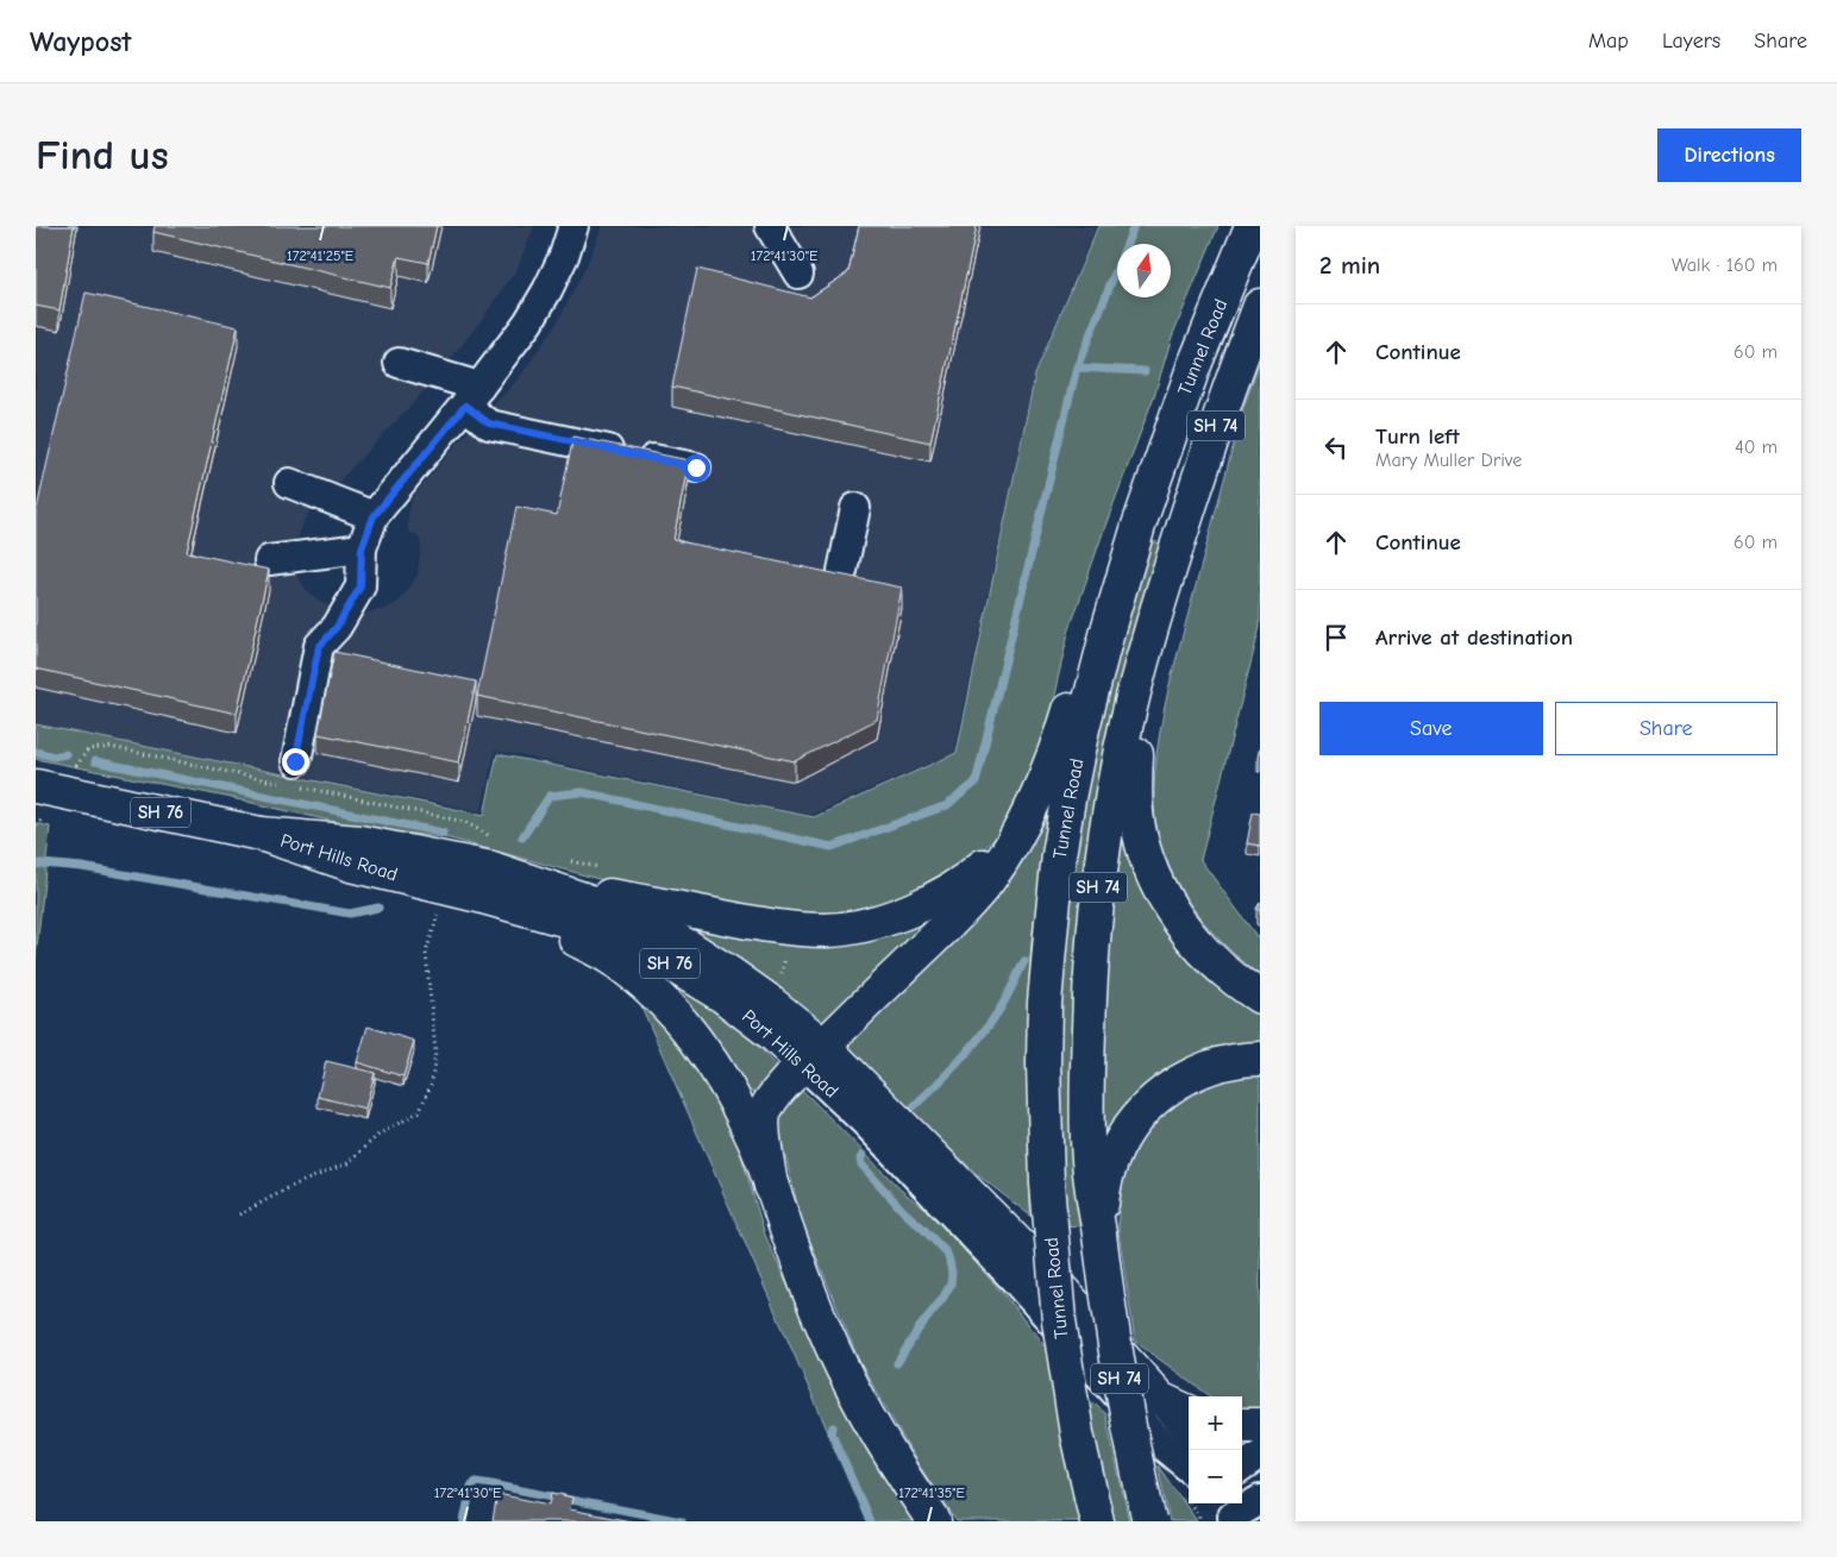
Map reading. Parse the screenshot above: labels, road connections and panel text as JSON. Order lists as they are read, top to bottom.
{
  "streets": {
    "highway": [
      "Tunnel Road",
      "SH 74",
      "SH 76",
      "Port Hills Road"
    ]
  },
  "north": "top",
  "page": {
    "header": "Waypost",
    "nav": ["Map", "Layers", "Share"],
    "buttons": [
      "Directions",
      ["Save", "Share"]
    ],
    "title": "Find us",
    "heading": ["2 min", "Walk · 160 m"],
    "list": [
      ["Continue", "60 m"],
      ["Turn left", "Mary Muller Drive", "40 m"],
      ["Continue", "60 m"],
      "Arrive at destination"
    ],
    "map_buttons": ["+", "−"]
  },
  "coordinates": ["172°41'25\"E", "172°41'30\"E", "172°41'35\"E"]
}
